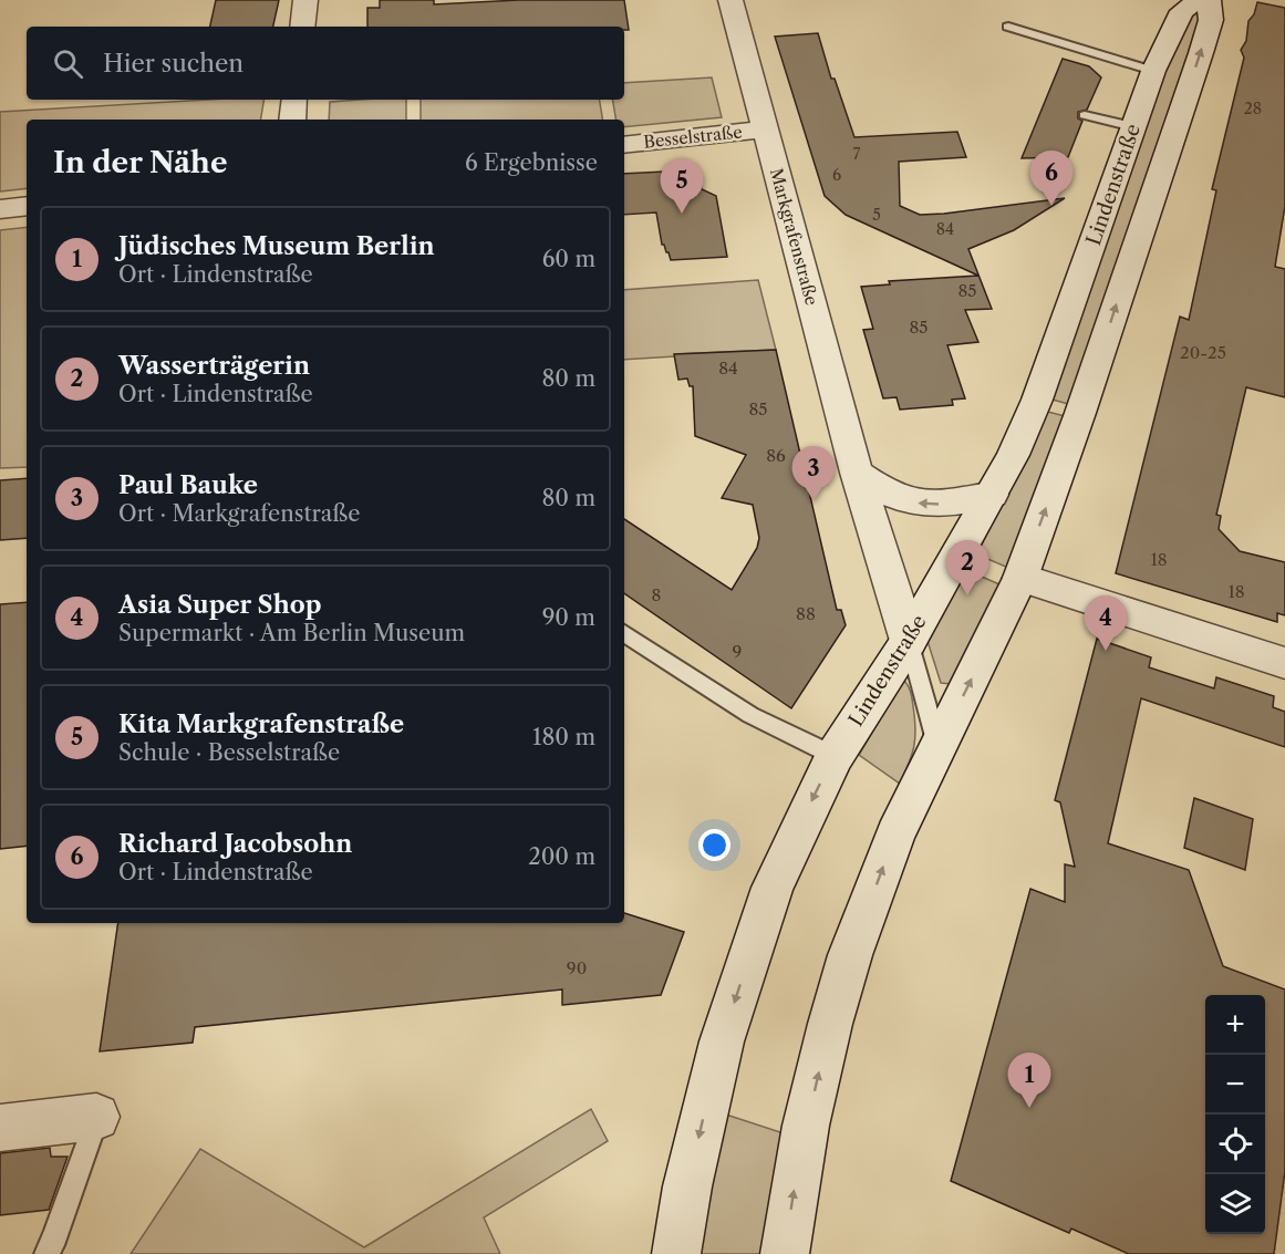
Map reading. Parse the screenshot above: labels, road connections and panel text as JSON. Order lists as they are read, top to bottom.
{
  "streets": {
    "main road": ["Besselstraße", "Lindenstraße", "Markgrafenstraße"]
  },
  "crossings": [
    ["Besselstraße", "Markgrafenstraße"],
    ["Lindenstraße", "Markgrafenstraße"]
  ],
  "house_numbers": [
    "28",
    "7",
    "6",
    "5",
    "84",
    "85",
    "85",
    "20-25",
    "84",
    "85",
    "86",
    "18",
    "18",
    "8",
    "88",
    "9",
    "90"
  ],
  "page": {
    "search": "Hier suchen",
    "heading": ["In der Nähe", "6 Ergebnisse"],
    "pins": [
      "6",
      "5",
      "3",
      "2",
      "4",
      "1"
    ],
    "list": [
      {
        "mark": "1",
        "name": "Jüdisches Museum Berlin",
        "note": "Ort · Lindenstraße",
        "value": "60 m"
      },
      {
        "mark": "2",
        "name": "Wasserträgerin",
        "note": "Ort · Lindenstraße",
        "value": "80 m"
      },
      {
        "mark": "3",
        "name": "Paul Bauke",
        "note": "Ort · Markgrafenstraße",
        "value": "80 m"
      },
      {
        "mark": "4",
        "name": "Asia Super Shop",
        "note": "Supermarkt · Am Berlin Museum",
        "value": "90 m"
      },
      {
        "mark": "5",
        "name": "Kita Markgrafenstraße",
        "note": "Schule · Besselstraße",
        "value": "180 m"
      },
      {
        "mark": "6",
        "name": "Richard Jacobsohn",
        "note": "Ort · Lindenstraße",
        "value": "200 m"
      }
    ],
    "map_buttons": ["+", "−"]
  }
}
